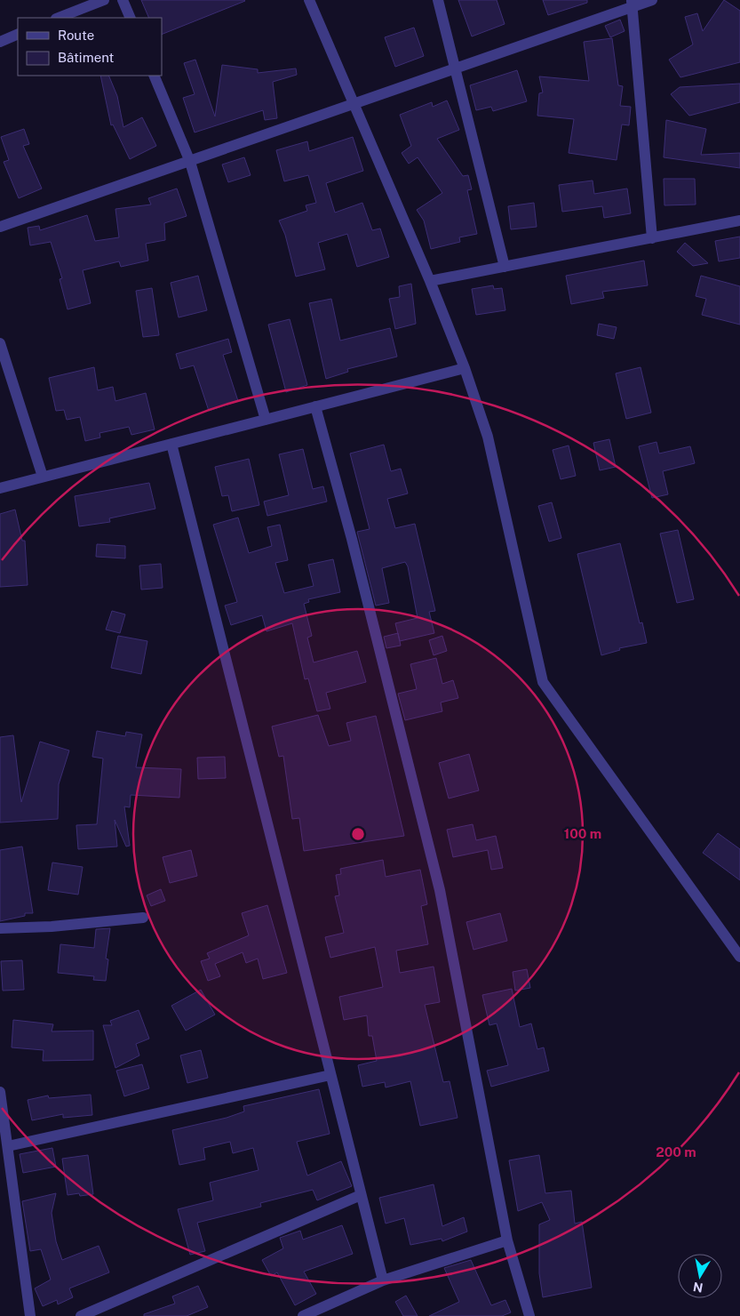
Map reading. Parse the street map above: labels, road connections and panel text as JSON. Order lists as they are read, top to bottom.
{
  "legend": ["Route", "Bâtiment"],
  "north": "bottom",
  "rings": ["100 m", "200 m"]
}
